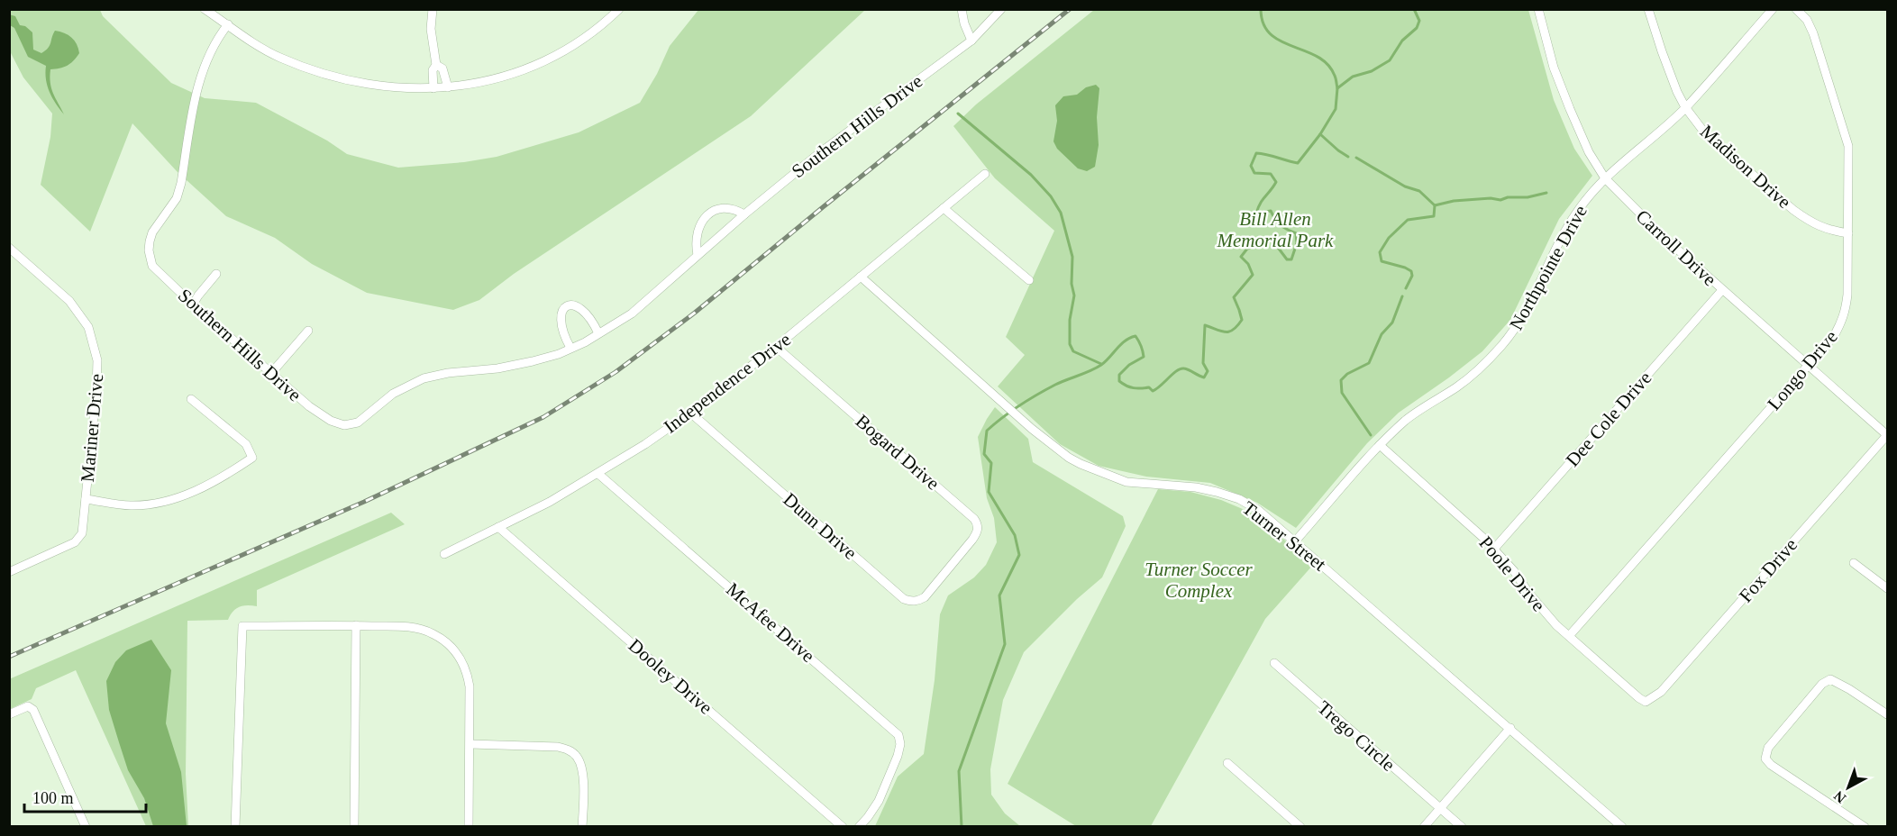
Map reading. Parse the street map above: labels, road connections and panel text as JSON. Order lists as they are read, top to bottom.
{
  "streets": {
    "street": [
      "Southern Hills Drive",
      "Madison Drive",
      "Carroll Drive",
      "Northpointe Drive",
      "Longo Drive",
      "Independence Drive",
      "Dee Cole Drive",
      "Mariner Drive",
      "Bogard Drive",
      "Dunn Drive",
      "Turner Street",
      "Fox Drive",
      "Poole Drive",
      "McAfee Drive",
      "Dooley Drive",
      "Trego Circle"
    ]
  },
  "crossings": [
    ["Madison Drive", "Northpointe Drive"],
    ["Madison Drive", "Longo Drive"],
    ["Carroll Drive", "Northpointe Drive"],
    ["Carroll Drive", "Longo Drive"],
    ["Carroll Drive", "Dee Cole Drive"],
    ["Carroll Drive", "Fox Drive"],
    ["Northpointe Drive", "Turner Street"],
    ["Northpointe Drive", "Poole Drive"],
    ["Longo Drive", "Poole Drive"],
    ["Independence Drive", "Bogard Drive"],
    ["Independence Drive", "Dunn Drive"],
    ["Independence Drive", "Turner Street"],
    ["Independence Drive", "McAfee Drive"],
    ["Independence Drive", "Dooley Drive"],
    ["Dee Cole Drive", "Poole Drive"],
    ["Bogard Drive", "Dunn Drive"],
    ["Fox Drive", "Poole Drive"]
  ],
  "parks": ["Bill Allen Memorial Park", "Turner Soccer Complex"],
  "scale_bar": "100 m",
  "north": "bottom left"
}
